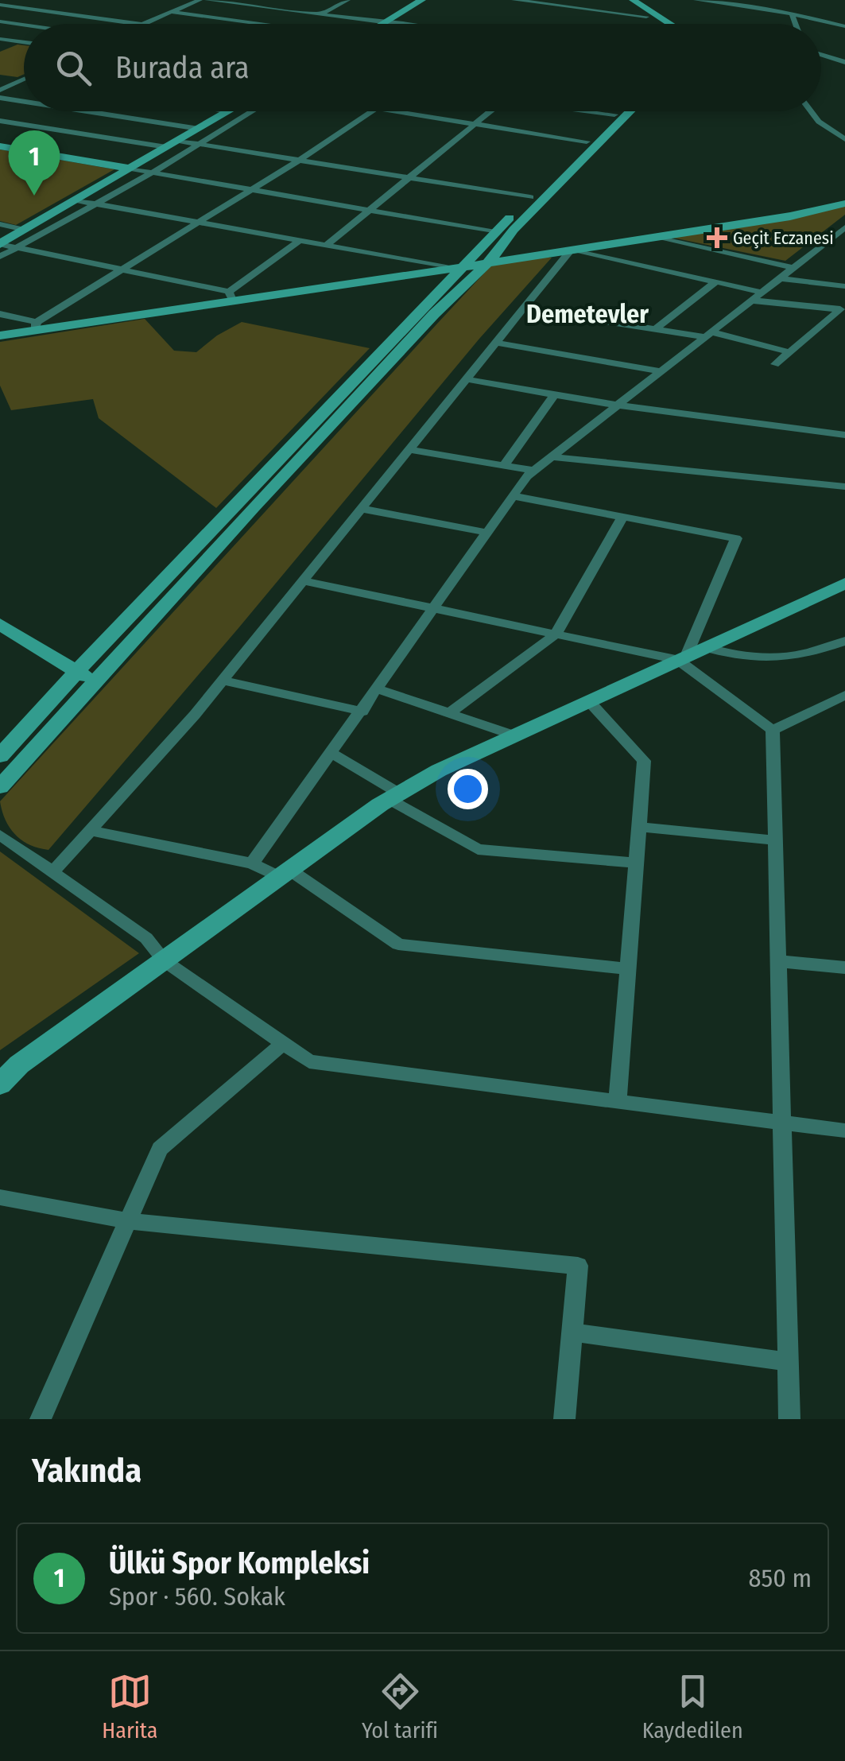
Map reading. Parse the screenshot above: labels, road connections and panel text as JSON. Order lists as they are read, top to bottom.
{
  "districts": ["Demetevler"],
  "places": {
    "health": ["Geçit Eczanesi"]
  },
  "page": {
    "search": "Burada ara",
    "pins": "1",
    "heading": "Yakında",
    "list": [
      {
        "mark": "1",
        "name": "Ülkü Spor Kompleksi",
        "note": "Spor · 560. Sokak",
        "value": "850 m"
      }
    ],
    "nav": ["Harita", "Yol tarifi", "Kaydedilen"]
  }
}
